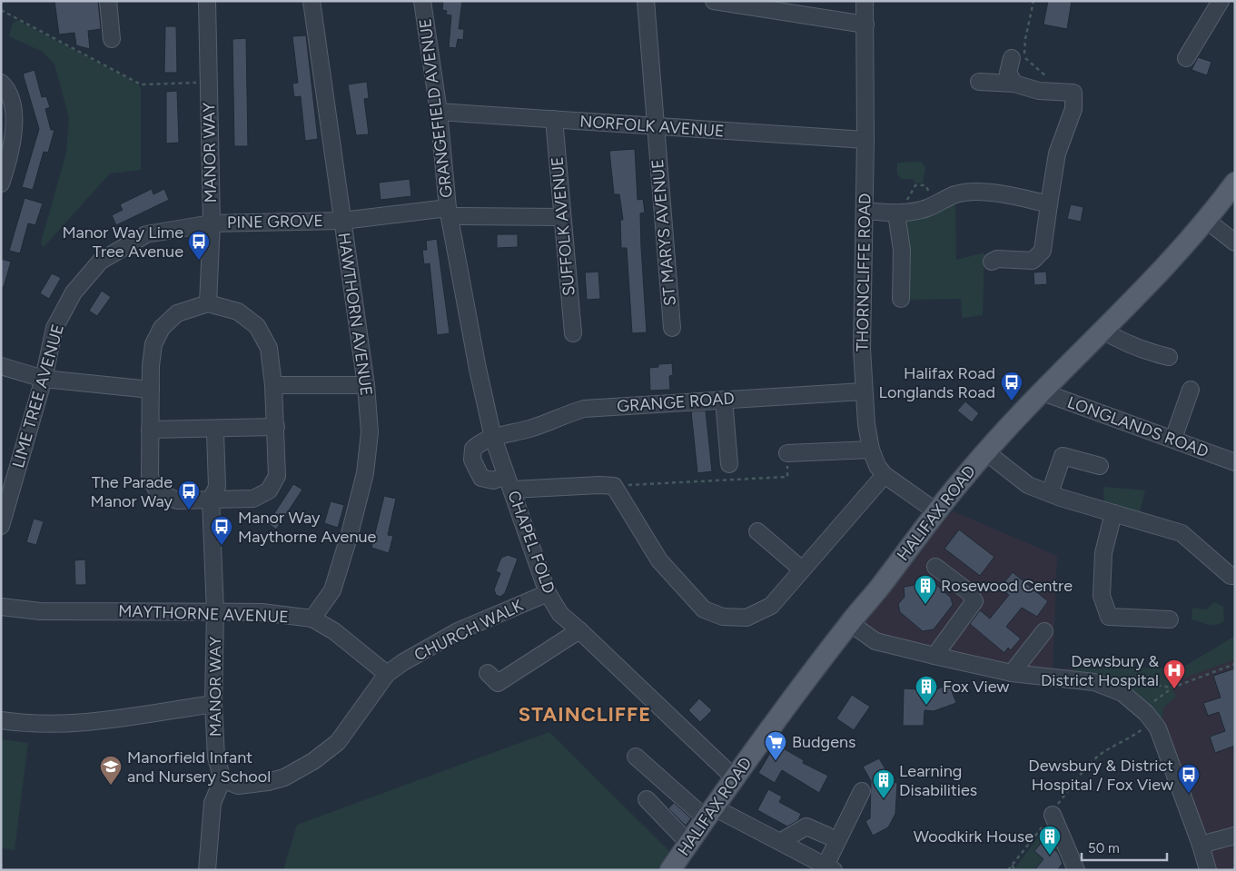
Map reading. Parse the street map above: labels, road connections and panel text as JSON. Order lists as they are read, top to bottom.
{
  "streets": {
    "main road": ["HALIFAX ROAD"],
    "street": [
      "GRANGEFIELD AVENUE",
      "NORFOLK AVENUE",
      "MANOR WAY",
      "PINE GROVE",
      "SUFFOLK AVENUE",
      "ST MARYS AVENUE",
      "THORNCLIFFE ROAD",
      "HAWTHORN AVENUE",
      "LIME TREE AVENUE",
      "GRANGE ROAD",
      "LONGLANDS ROAD",
      "CHAPEL FOLD",
      "MAYTHORNE AVENUE",
      "CHURCH WALK"
    ]
  },
  "crossings": [
    ["GRANGEFIELD AVENUE", "NORFOLK AVENUE"],
    ["GRANGEFIELD AVENUE", "PINE GROVE"],
    ["GRANGEFIELD AVENUE", "CHAPEL FOLD"],
    ["NORFOLK AVENUE", "SUFFOLK AVENUE"],
    ["NORFOLK AVENUE", "ST MARYS AVENUE"],
    ["NORFOLK AVENUE", "THORNCLIFFE ROAD"],
    ["MANOR WAY", "PINE GROVE"],
    ["MANOR WAY", "LIME TREE AVENUE"],
    ["MANOR WAY", "MAYTHORNE AVENUE"],
    ["MANOR WAY", "CHURCH WALK"],
    ["PINE GROVE", "SUFFOLK AVENUE"],
    ["PINE GROVE", "HAWTHORN AVENUE"],
    ["PINE GROVE", "LIME TREE AVENUE"],
    ["PINE GROVE", "CHAPEL FOLD"],
    ["THORNCLIFFE ROAD", "GRANGE ROAD"],
    ["THORNCLIFFE ROAD", "HALIFAX ROAD"],
    ["HAWTHORN AVENUE", "MAYTHORNE AVENUE"],
    ["GRANGE ROAD", "CHAPEL FOLD"],
    ["LONGLANDS ROAD", "HALIFAX ROAD"],
    ["HALIFAX ROAD", "CHAPEL FOLD"],
    ["CHAPEL FOLD", "CHURCH WALK"],
    ["MAYTHORNE AVENUE", "CHURCH WALK"]
  ],
  "districts": ["STAINCLIFFE"],
  "places": {
    "bus stop": [
      "Manor Way Lime Tree Avenue",
      "Halifax Road Longlands Road",
      "The Parade Manor Way",
      "Manor Way Maythorne Avenue",
      "Dewsbury & District Hospital / Fox View"
    ],
    "building": [
      "Rosewood Centre",
      "Fox View",
      "Learning Disabilities",
      "Woodkirk House"
    ],
    "hospital": ["Dewsbury & District Hospital"],
    "supermarket": ["Budgens"],
    "school or university": ["Manorfield Infant and Nursery School"]
  },
  "scale_bar": "50 m"
}
